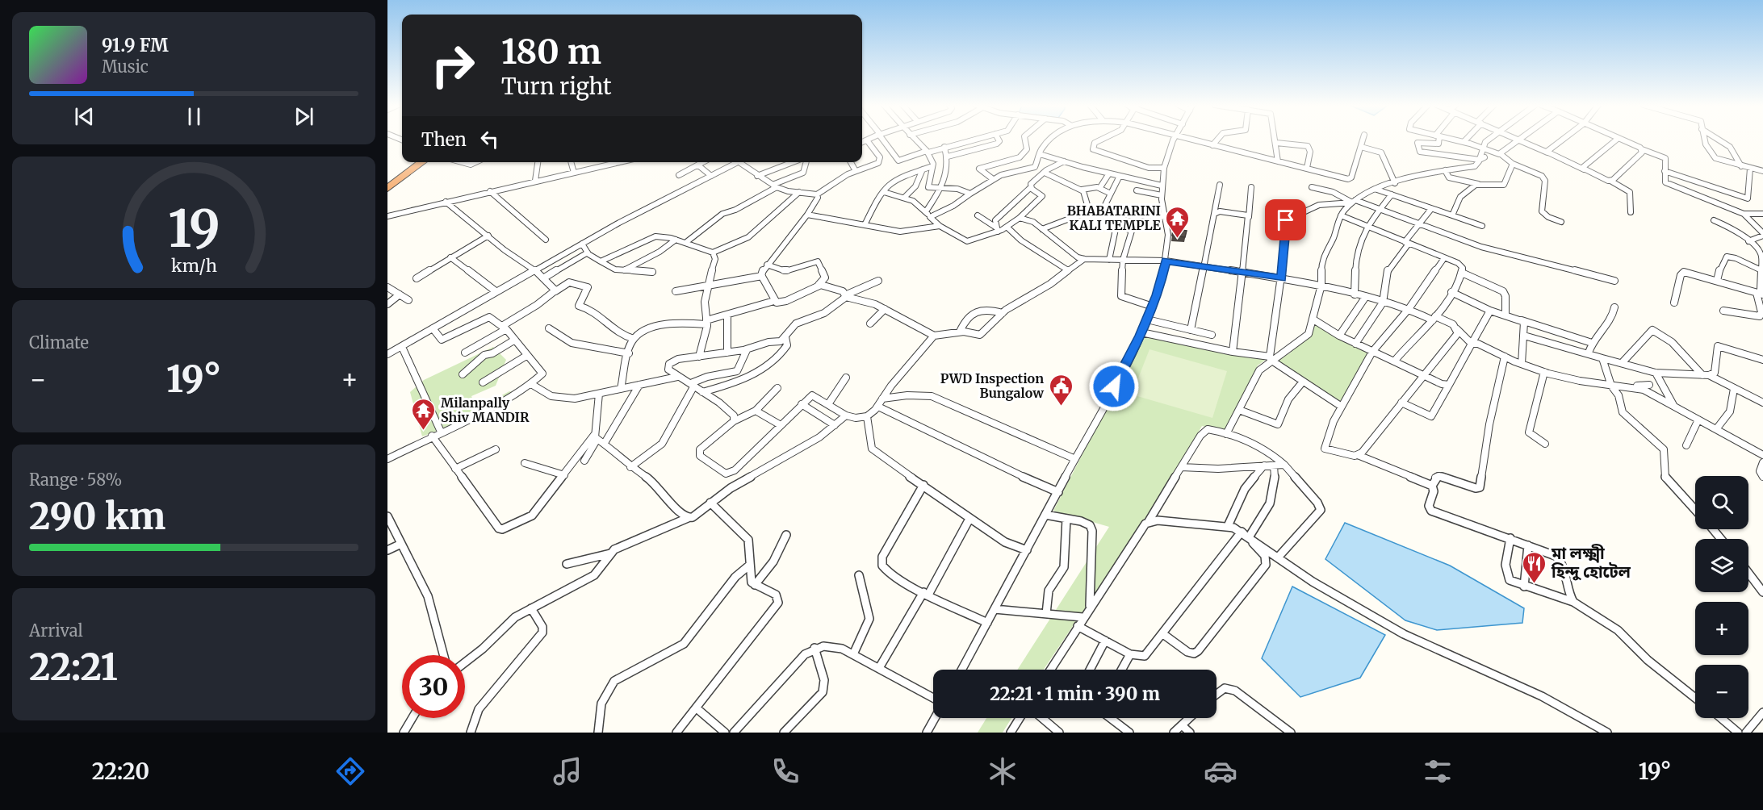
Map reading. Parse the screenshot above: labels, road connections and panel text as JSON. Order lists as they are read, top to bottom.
{
  "places": {
    "temple": ["BHABATARINI KALI TEMPLE", "Milanpally Shiv MANDIR"],
    "public building": ["PWD Inspection Bungalow"],
    "restaurant": ["মা লক্ষ্মী হিন্দু হোটেল"]
  },
  "page": {
    "turn": ["180 m", "Turn right"],
    "song": ["91.9 FM", "Music"],
    "then": "Then",
    "tile": [
      "Climate",
      ["Range · 58%", "290 km"],
      ["Arrival", "22:21"]
    ],
    "heat": ["−", "19°", "+"],
    "map_buttons": ["+", "−"],
    "limit": "30",
    "trip": "22:21 · 1 min · 390 m",
    "tabs": ["22:20", "19°"],
    "gauge": ["19", "km/h"]
  }
}
